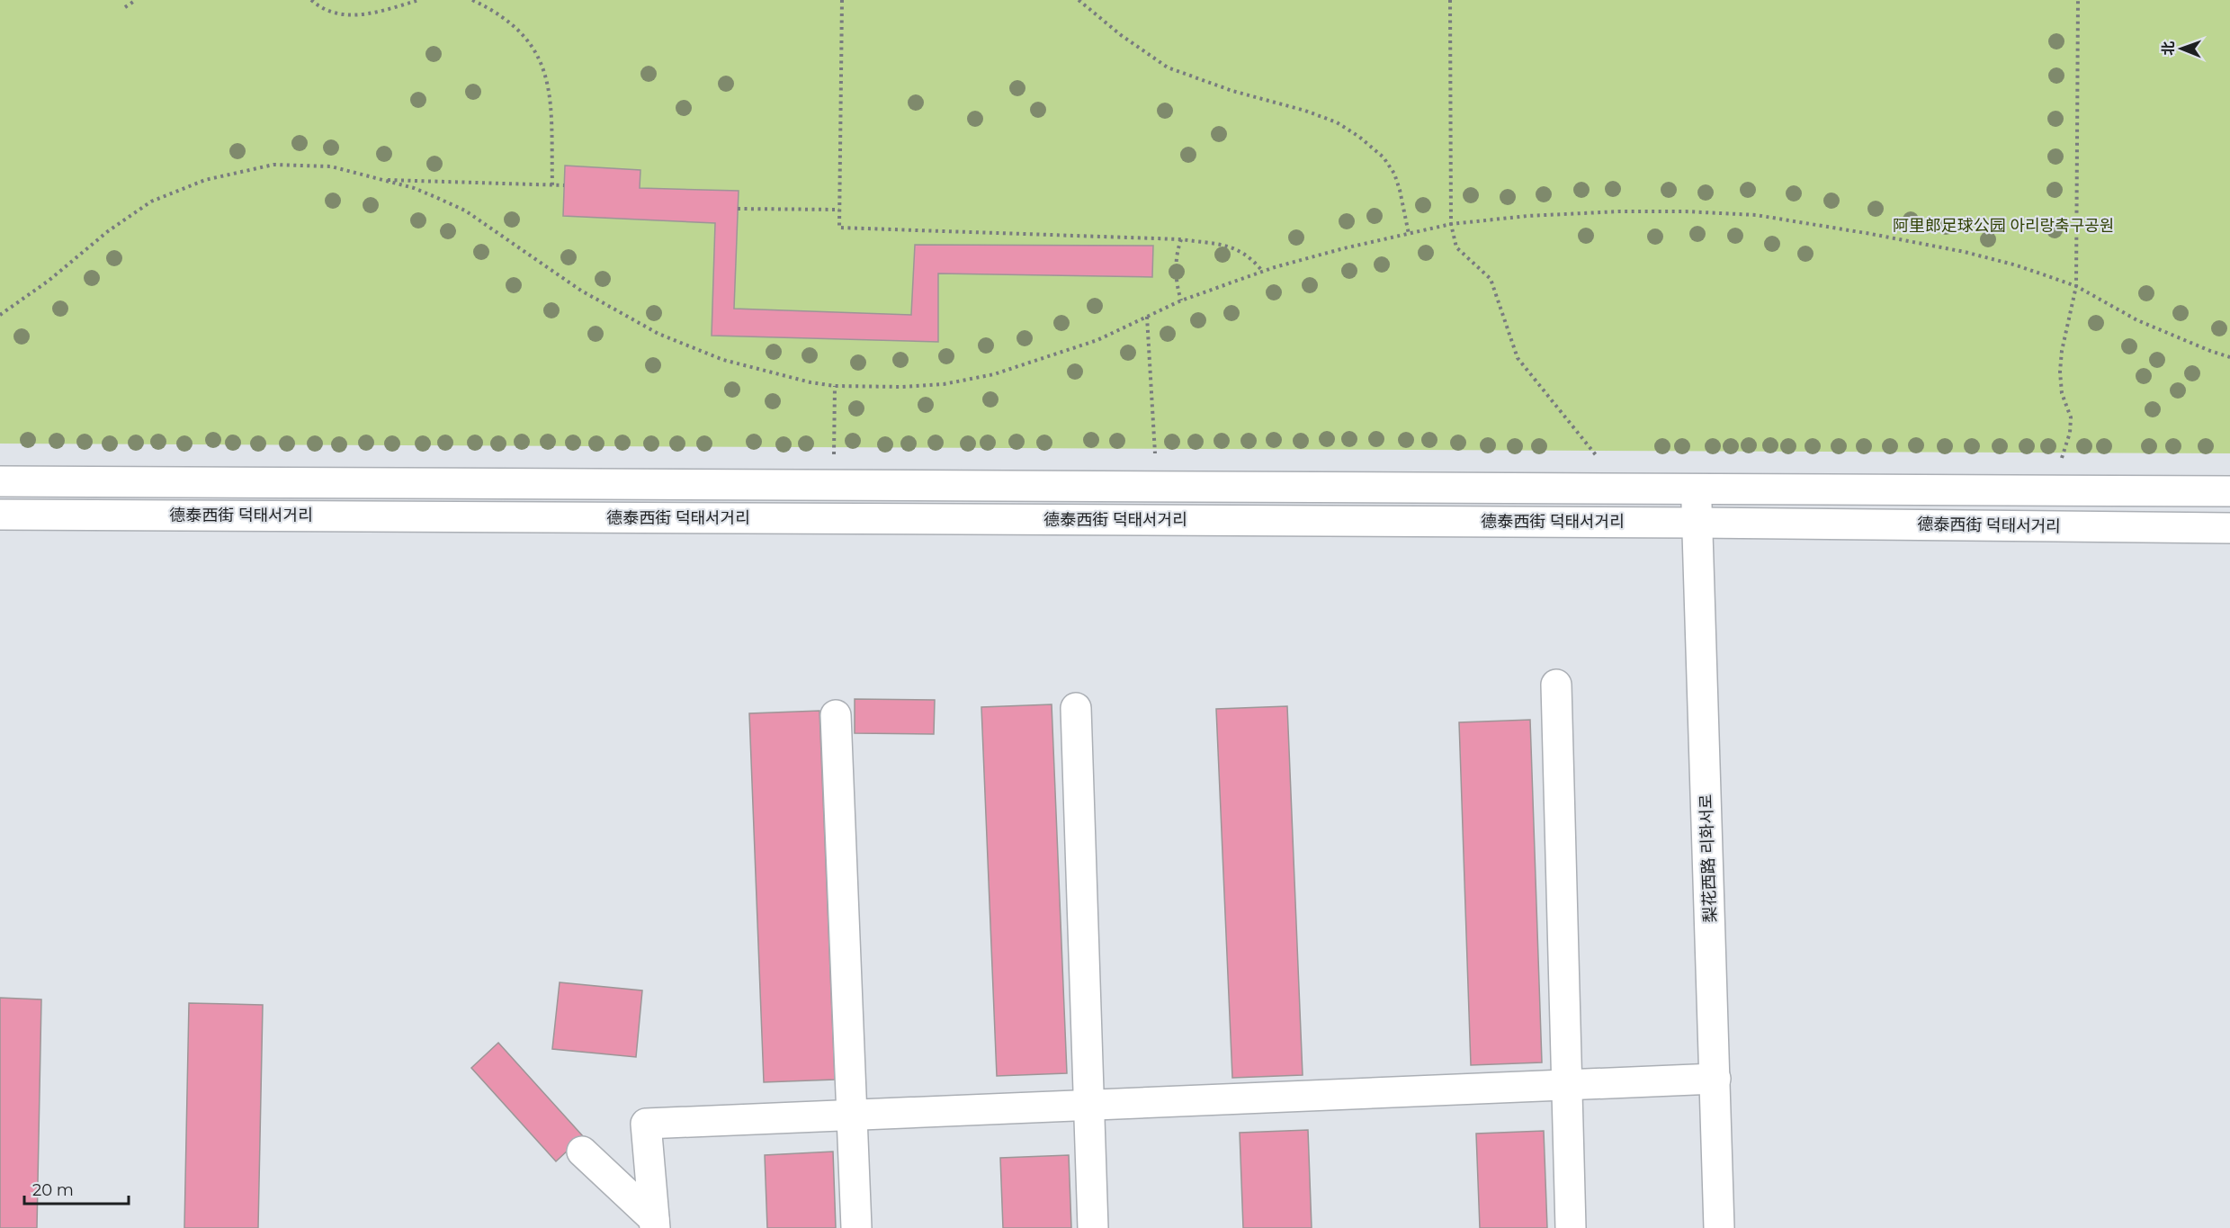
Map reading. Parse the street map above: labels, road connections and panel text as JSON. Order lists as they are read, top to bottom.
{
  "streets": {
    "street": ["德泰西街 덕태서거리", "梨花西路 리화서로"]
  },
  "crossings": [
    ["德泰西街 덕태서거리", "梨花西路 리화서로"]
  ],
  "parks": ["阿里郎足球公园 아리랑축구공원"],
  "scale_bar": "20 m",
  "north": "left"
}
